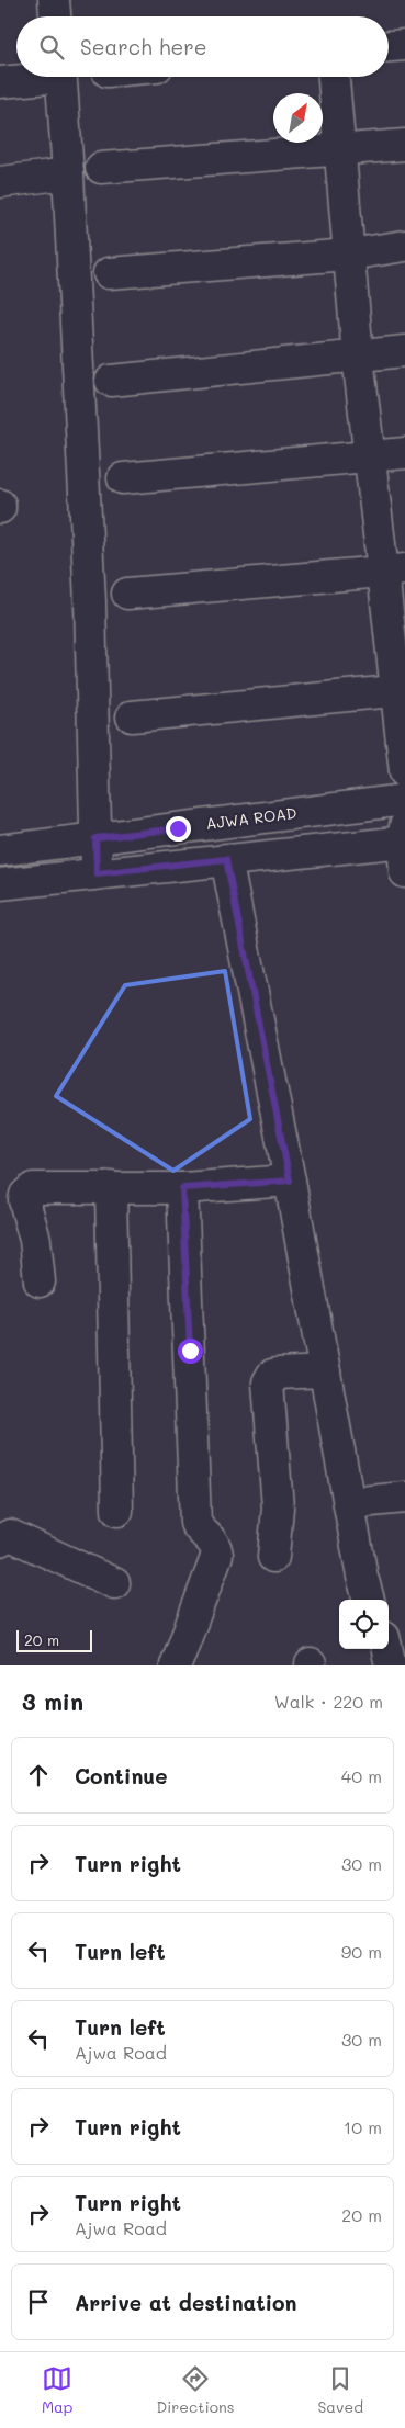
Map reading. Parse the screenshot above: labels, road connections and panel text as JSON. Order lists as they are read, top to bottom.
{
  "streets": {
    "street": ["AJWA ROAD"]
  },
  "scale_bar": "20 m",
  "north": "top right",
  "page": {
    "search": "Search here",
    "scale": "20 m",
    "heading": ["3 min", "Walk · 220 m"],
    "list": [
      ["Continue", "40 m"],
      ["Turn right", "30 m"],
      ["Turn left", "90 m"],
      ["Turn left", "Ajwa Road", "30 m"],
      ["Turn right", "10 m"],
      ["Turn right", "Ajwa Road", "20 m"],
      "Arrive at destination"
    ],
    "nav": ["Map", "Directions", "Saved"]
  }
}
